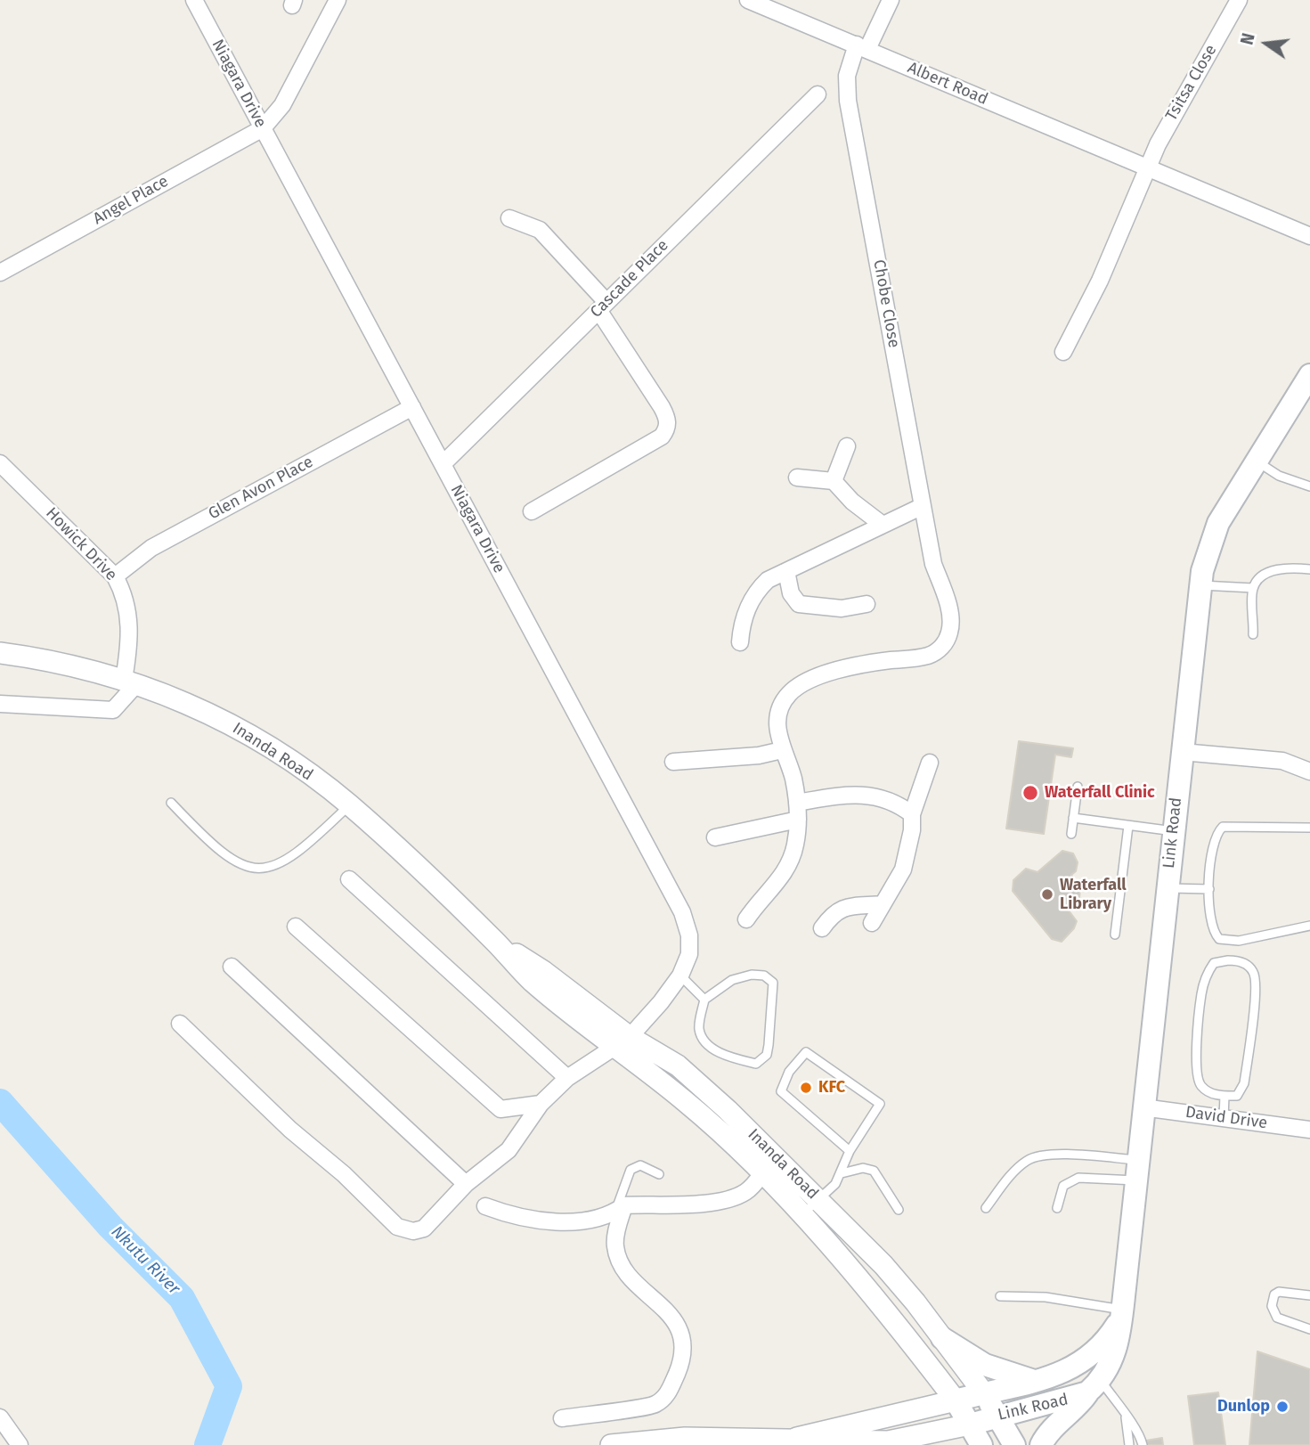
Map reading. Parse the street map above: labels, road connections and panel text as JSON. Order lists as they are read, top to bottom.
{
  "streets": {
    "main road": ["Inanda Road", "Link Road"],
    "street": [
      "Tsitsa Close",
      "Niagara Drive",
      "Albert Road",
      "Angel Place",
      "Cascade Place",
      "Chobe Close",
      "Glen Avon Place",
      "Howick Drive",
      "David Drive"
    ]
  },
  "crossings": [
    ["Tsitsa Close", "Albert Road"],
    ["Niagara Drive", "Angel Place"],
    ["Niagara Drive", "Cascade Place"],
    ["Niagara Drive", "Glen Avon Place"],
    ["Niagara Drive", "Inanda Road"],
    ["Albert Road", "Chobe Close"],
    ["Glen Avon Place", "Howick Drive"],
    ["Howick Drive", "Inanda Road"],
    ["Inanda Road", "Link Road"],
    ["Link Road", "David Drive"]
  ],
  "water": ["Nkutu River"],
  "places": [
    "Waterfall Clinic",
    "Waterfall Library",
    "KFC",
    "Dunlop"
  ],
  "north": "left"
}
